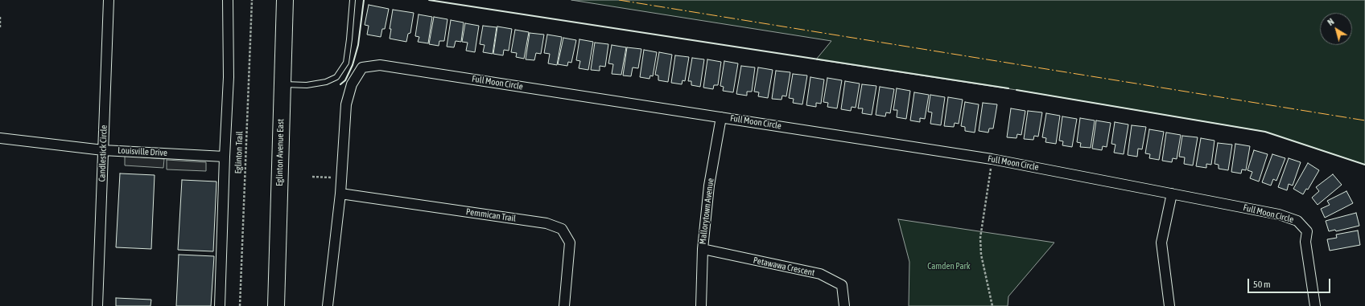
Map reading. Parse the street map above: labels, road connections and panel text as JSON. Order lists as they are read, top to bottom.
{
  "streets": {
    "main road": ["Eglinton Avenue East"],
    "street": [
      "Full Moon Circle",
      "Louisville Drive",
      "Candlestick Circle",
      "Mallorytown Avenue",
      "Pemmican Trail",
      "Petawawa Crescent"
    ],
    "path": ["Eglinton Trail"]
  },
  "crossings": [
    ["Full Moon Circle", "Mallorytown Avenue"],
    ["Full Moon Circle", "Pemmican Trail"],
    ["Louisville Drive", "Candlestick Circle"],
    ["Mallorytown Avenue", "Petawawa Crescent"]
  ],
  "parks": ["Camden Park"],
  "scale_bar": "50 m",
  "north": "top left"
}
